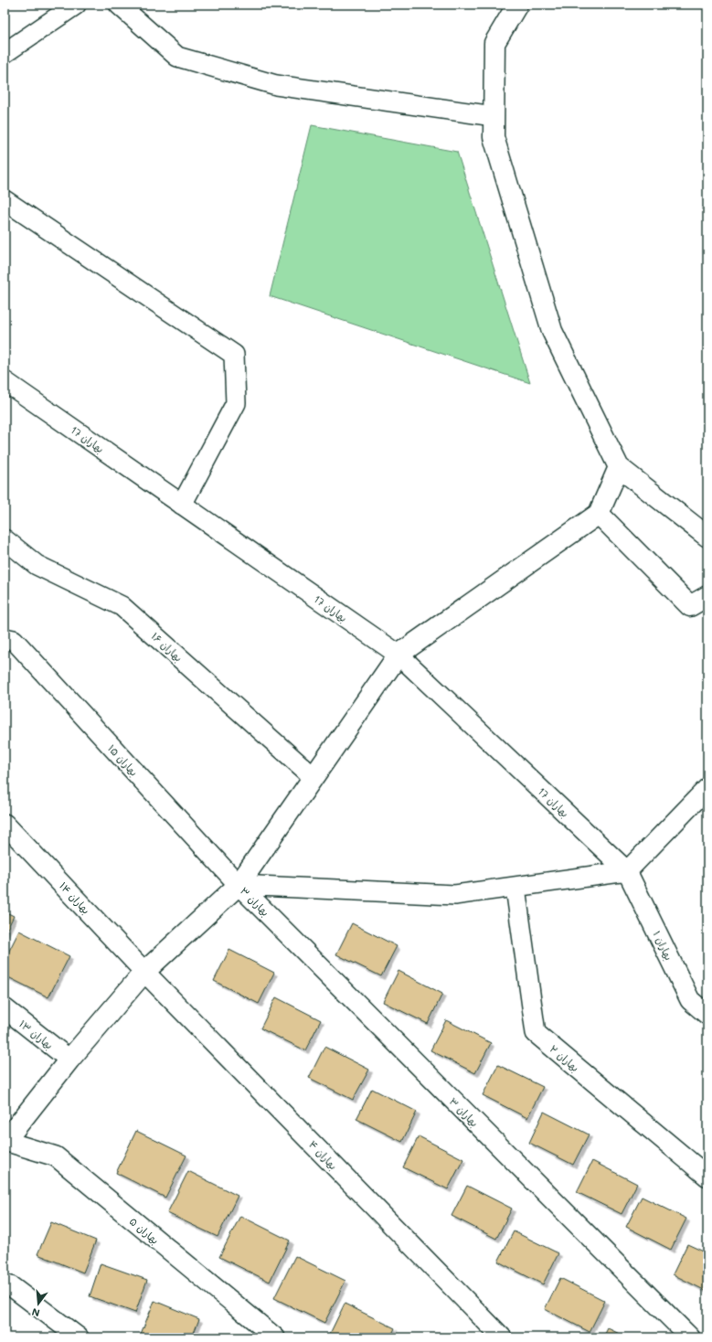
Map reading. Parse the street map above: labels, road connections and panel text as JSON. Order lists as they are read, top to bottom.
{
  "streets": {
    "street": [
      "بهاران 17",
      "بهاران ۱۶",
      "بهاران ۱۵",
      "بهاران ۱۴",
      "بهاران ۳",
      "بهاران ۱",
      "بهاران ۱۳",
      "بهاران ۲",
      "بهاران ۴",
      "بهاران ۵"
    ]
  },
  "crossings": [
    ["بهاران 17", "بهاران ۱"],
    ["بهاران ۱۵", "بهاران ۳"],
    ["بهاران ۱۴", "بهاران ۴"]
  ],
  "north": "bottom"
}
